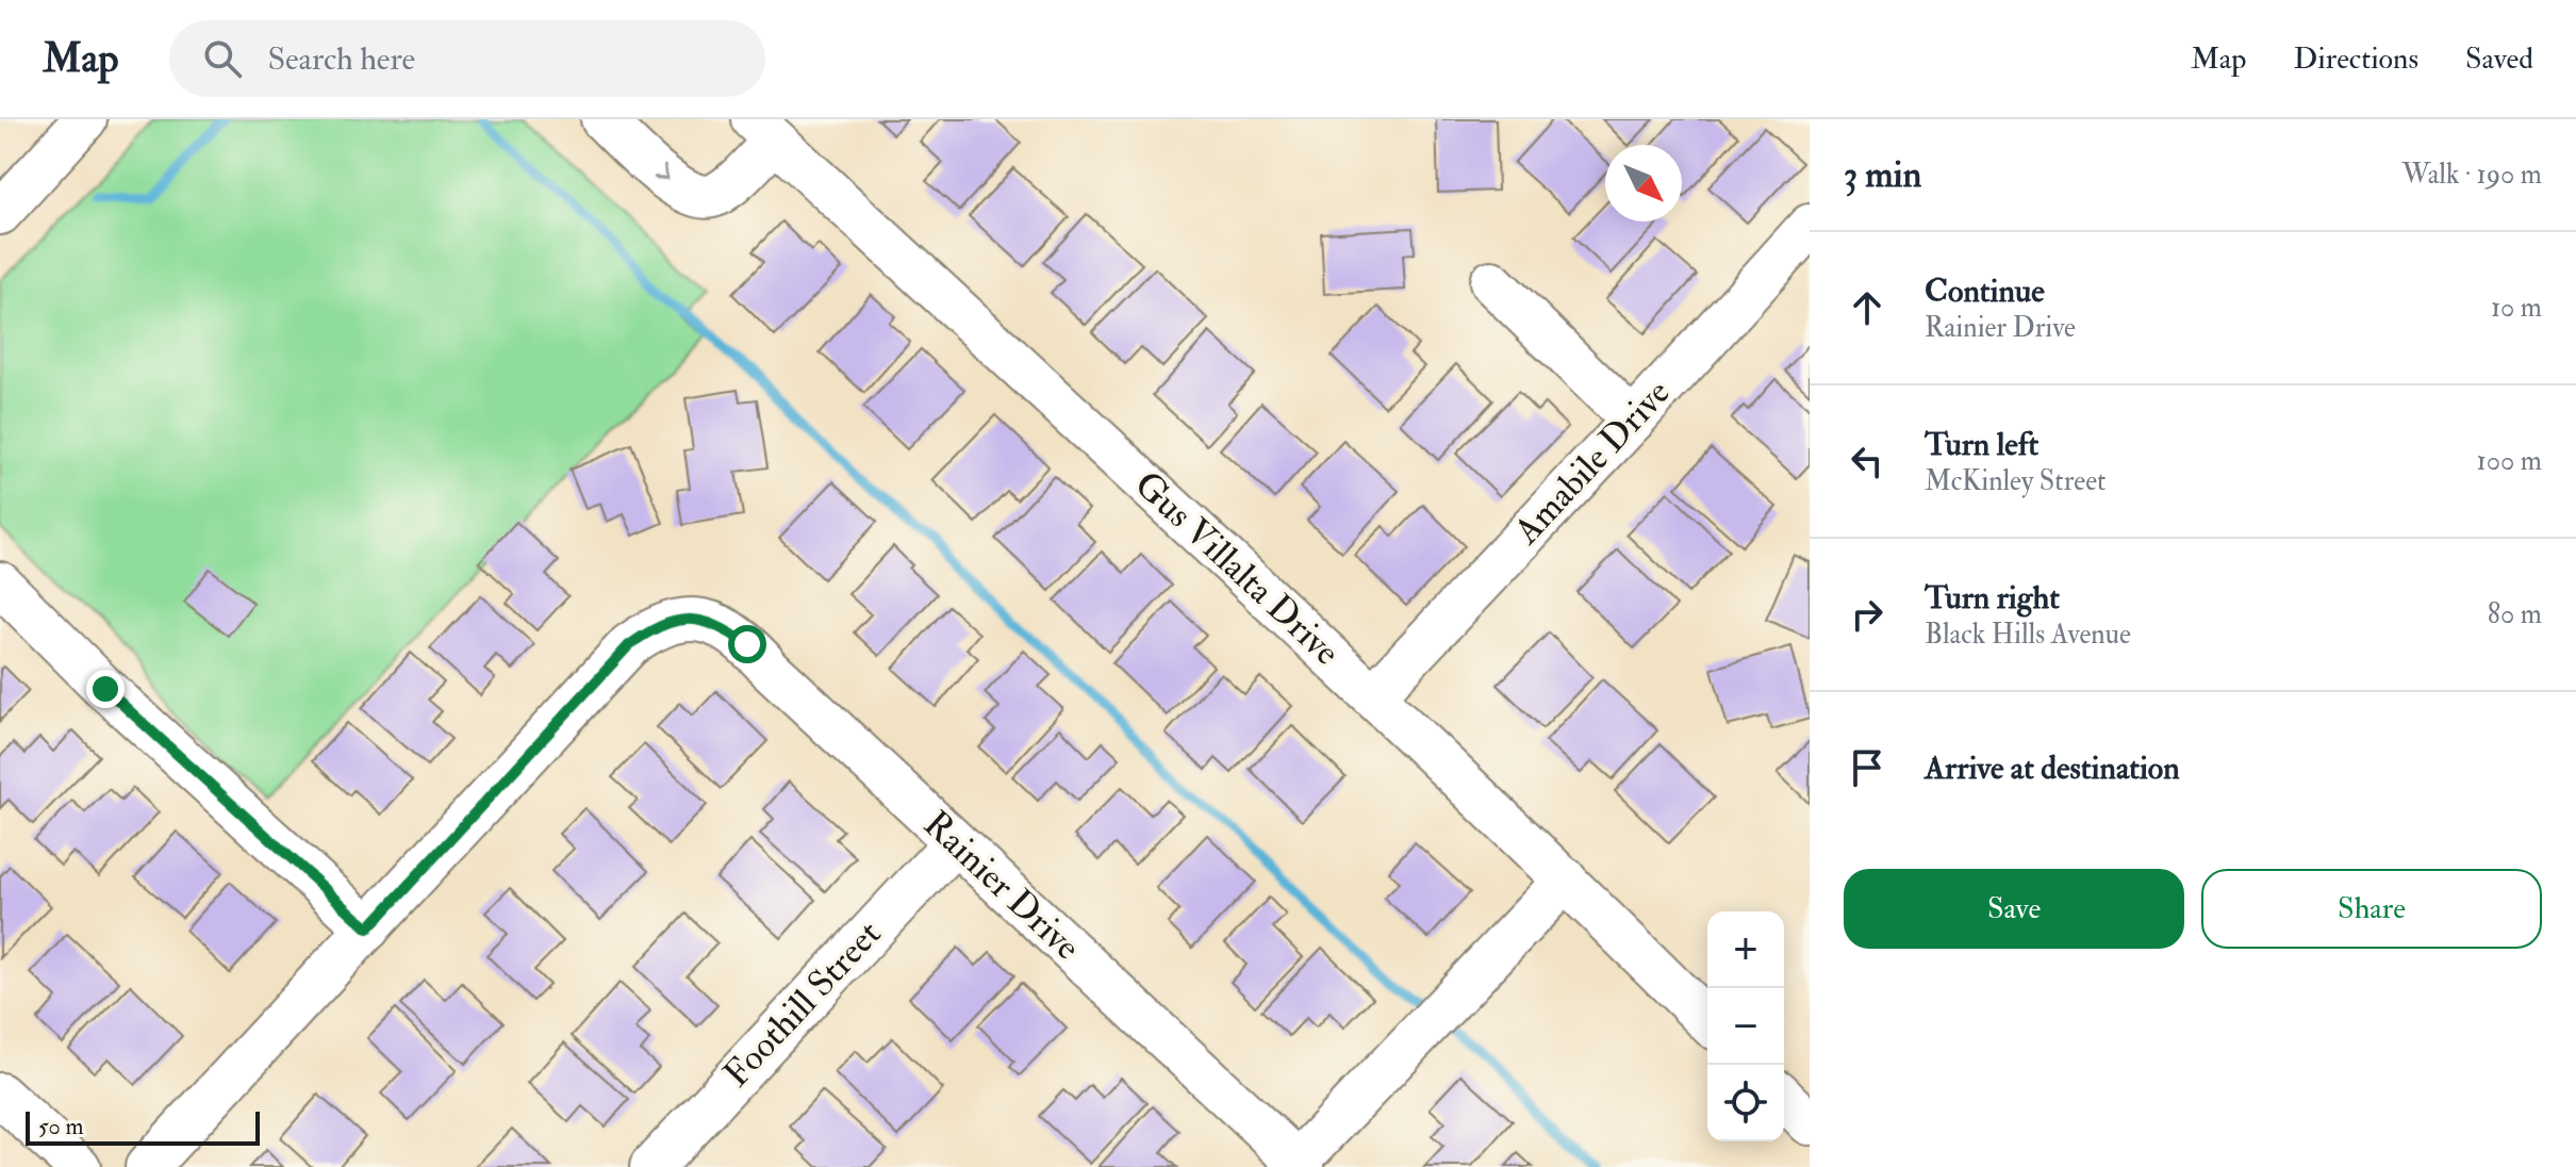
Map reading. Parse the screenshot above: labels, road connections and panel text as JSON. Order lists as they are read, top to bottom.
{
  "streets": {
    "street": [
      "Amabile Drive",
      "Gus Villalta Drive",
      "Rainier Drive",
      "Foothill Street"
    ]
  },
  "crossings": [
    ["Amabile Drive", "Gus Villalta Drive"],
    ["Rainier Drive", "Foothill Street"]
  ],
  "scale_bar": "50 m",
  "north": "bottom right",
  "page": {
    "header": "Map",
    "search": "Search here",
    "nav": ["Map", "Directions", "Saved"],
    "heading": ["3 min", "Walk · 190 m"],
    "list": [
      ["Continue", "Rainier Drive", "10 m"],
      ["Turn left", "McKinley Street", "100 m"],
      ["Turn right", "Black Hills Avenue", "80 m"],
      "Arrive at destination"
    ],
    "buttons": ["Save", "Share"],
    "map_buttons": ["+", "−"],
    "scale": "50 m"
  }
}
